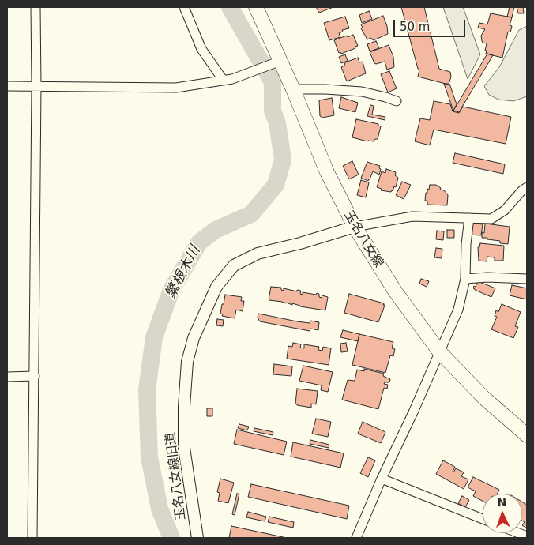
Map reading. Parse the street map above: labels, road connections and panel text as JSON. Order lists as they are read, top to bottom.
{
  "streets": {
    "main road": ["玉名八女線"],
    "street": ["玉名八女線旧道"]
  },
  "crossings": [
    ["玉名八女線", "玉名八女線旧道"]
  ],
  "water": ["繁根木川"],
  "scale_bar": "50 m",
  "north": "top"
}
